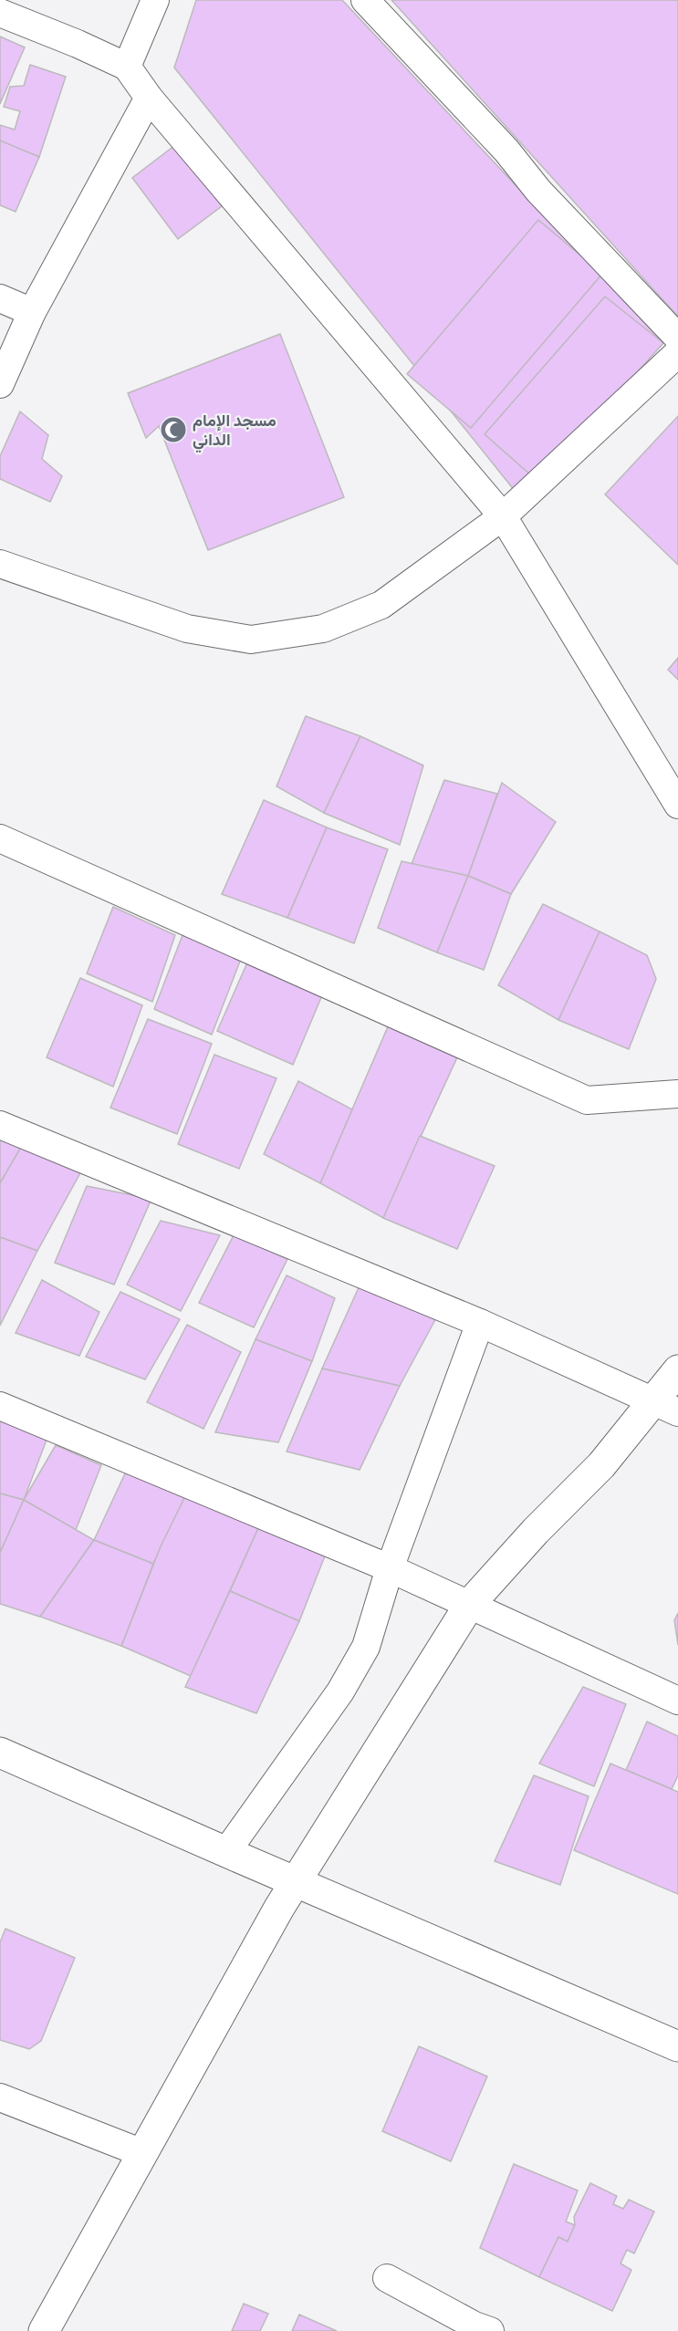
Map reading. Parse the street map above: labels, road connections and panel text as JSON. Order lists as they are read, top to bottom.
{
  "places": {
    "mosque": ["مسجد الإمام الداني"]
  }
}
